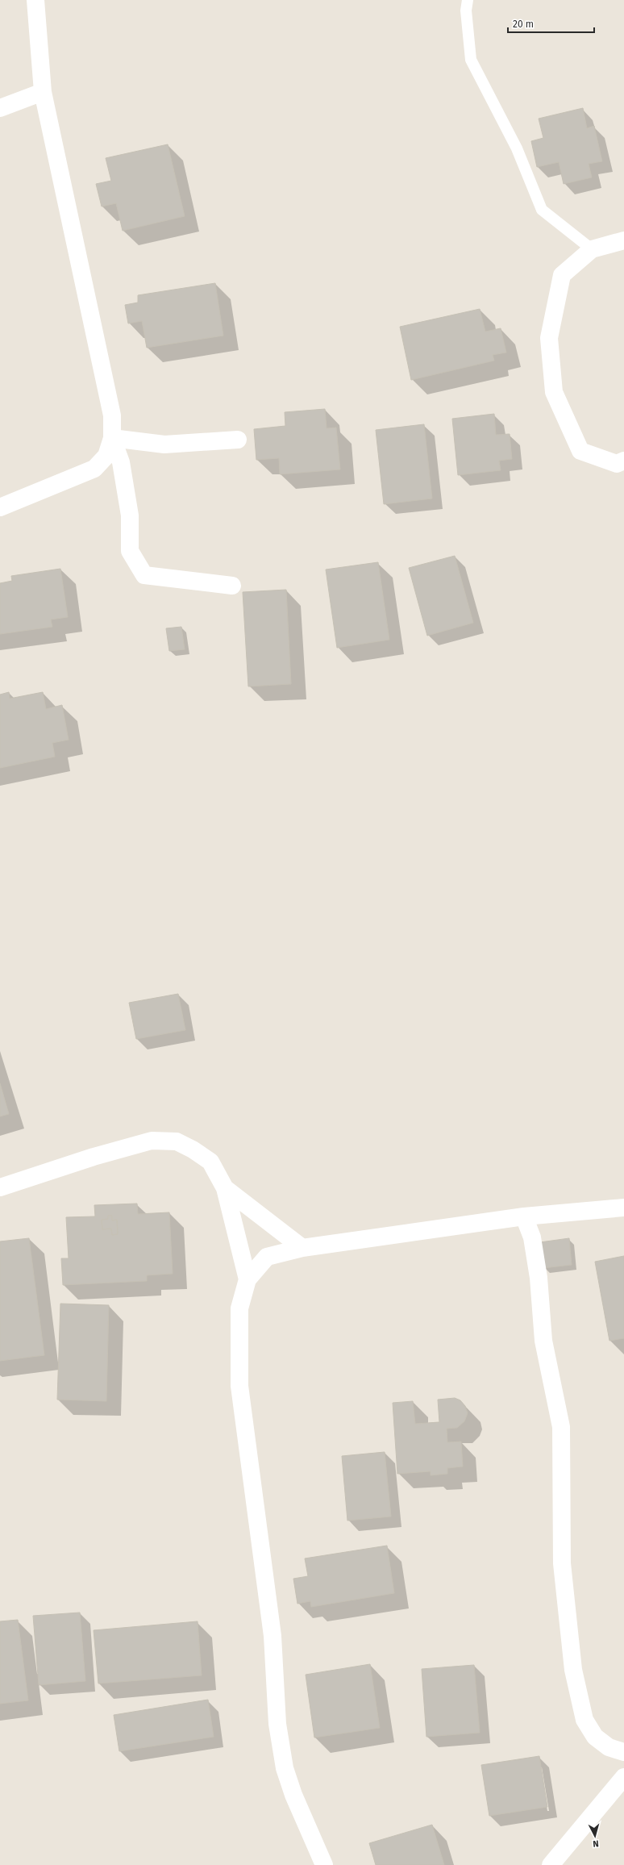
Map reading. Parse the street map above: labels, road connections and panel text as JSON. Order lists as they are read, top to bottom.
{
  "scale_bar": "20 m",
  "north": "bottom"
}
